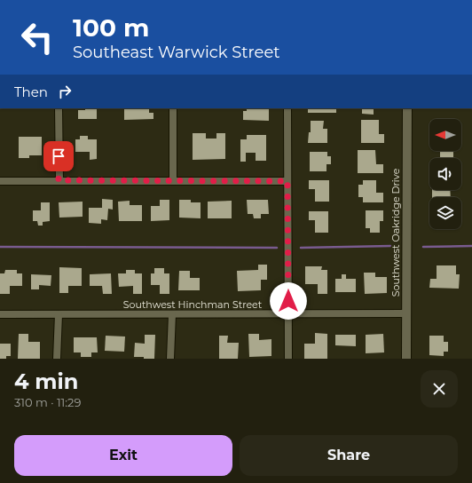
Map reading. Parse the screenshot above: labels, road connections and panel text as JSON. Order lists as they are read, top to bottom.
{
  "streets": {
    "street": ["Southwest Oakridge Drive", "Southwest Hinchman Street"]
  },
  "crossings": [
    ["Southwest Oakridge Drive", "Southwest Hinchman Street"]
  ],
  "north": "left",
  "page": {
    "turn": ["100 m", "Southeast Warwick Street"],
    "then": "Then",
    "heading": ["4 min", "310 m · 11:29"],
    "buttons": ["Exit", "Share"]
  }
}
